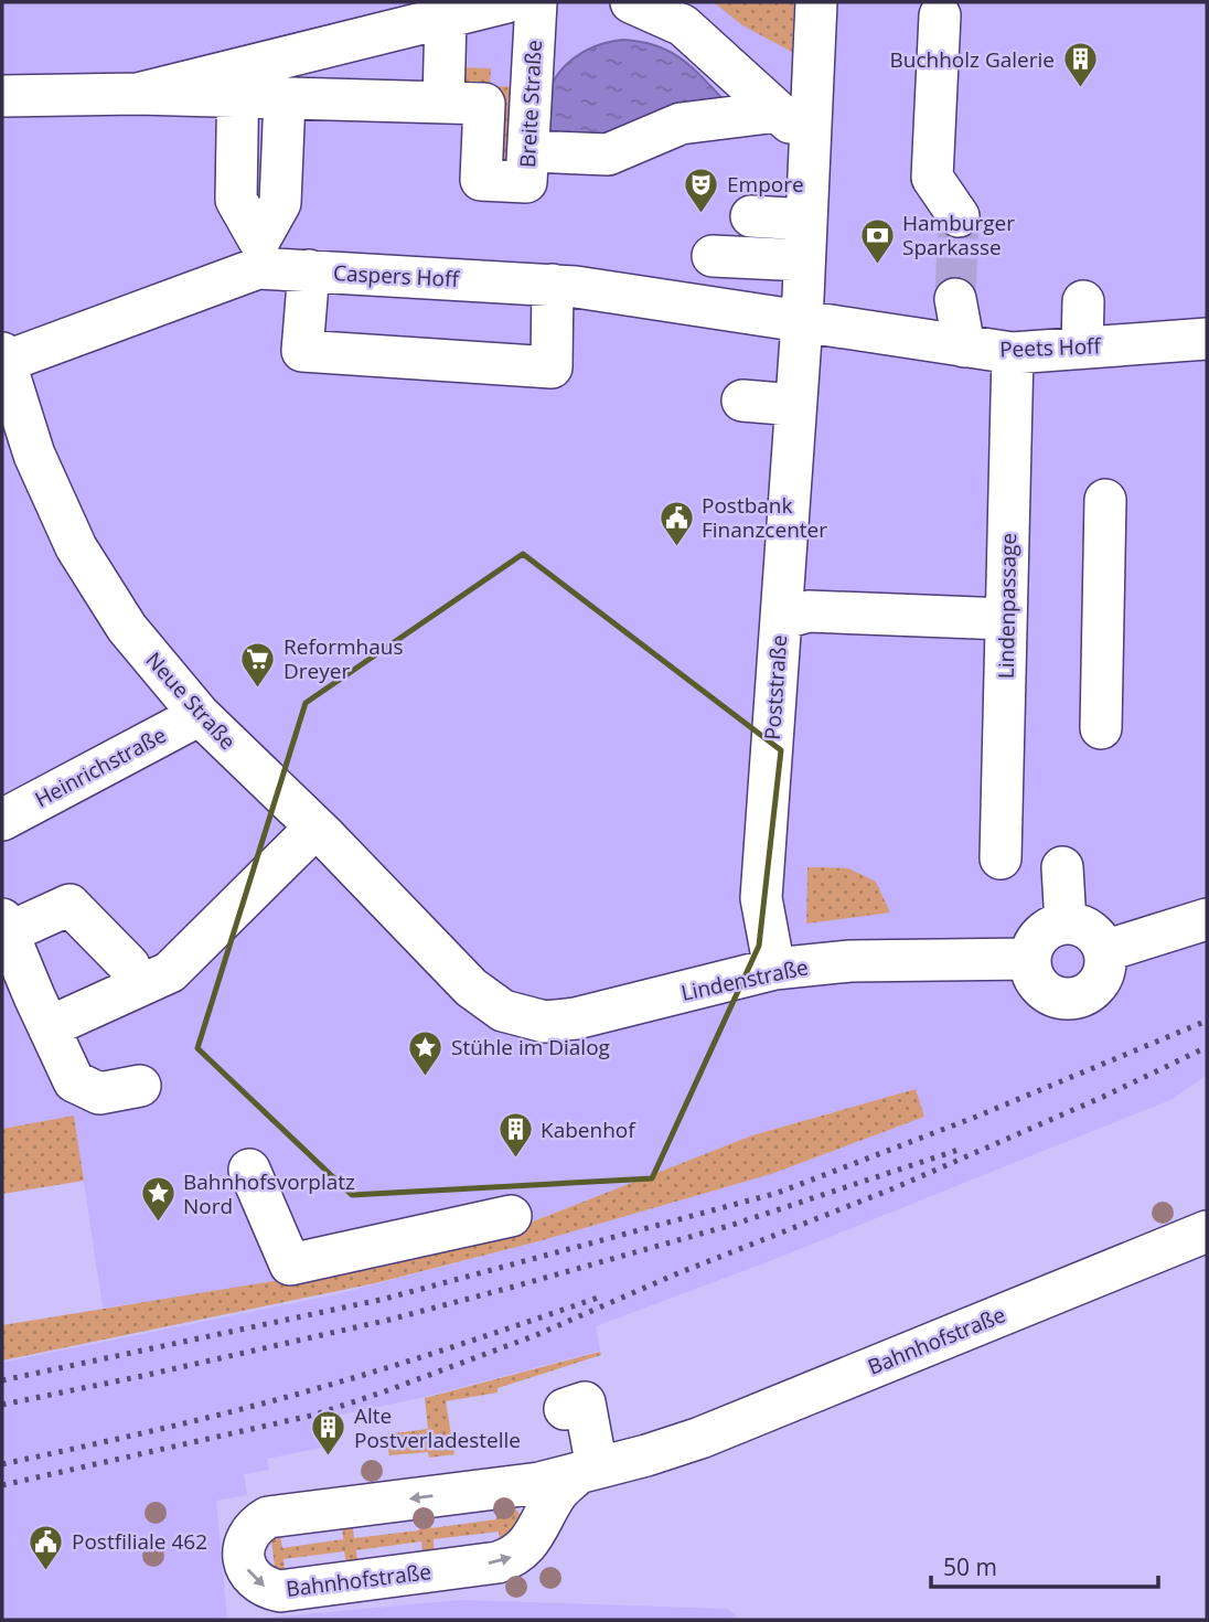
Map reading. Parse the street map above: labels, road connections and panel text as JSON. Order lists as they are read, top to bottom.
{
  "streets": {
    "street": [
      "Breite Straße",
      "Caspers Hoff",
      "Peets Hoff",
      "Lindenpassage",
      "Poststraße",
      "Neue Straße",
      "Heinrichstraße",
      "Lindenstraße",
      "Bahnhofstraße"
    ]
  },
  "crossings": [
    ["Caspers Hoff", "Peets Hoff"],
    ["Caspers Hoff", "Poststraße"],
    ["Caspers Hoff", "Neue Straße"],
    ["Peets Hoff", "Lindenpassage"],
    ["Peets Hoff", "Poststraße"],
    ["Poststraße", "Lindenstraße"],
    ["Neue Straße", "Heinrichstraße"],
    ["Neue Straße", "Lindenstraße"]
  ],
  "places": {
    "building": ["Buchholz Galerie", "Kabenhof", "Alte Postverladestelle"],
    "theatre": ["Empore"],
    "bank": ["Hamburger Sparkasse"],
    "public building": ["Postbank Finanzcenter", "Postfiliale 462"],
    "supermarket": ["Reformhaus Dreyer"],
    "place": ["Stühle im Dialog", "Bahnhofsvorplatz Nord"]
  },
  "scale_bar": "50 m"
}
